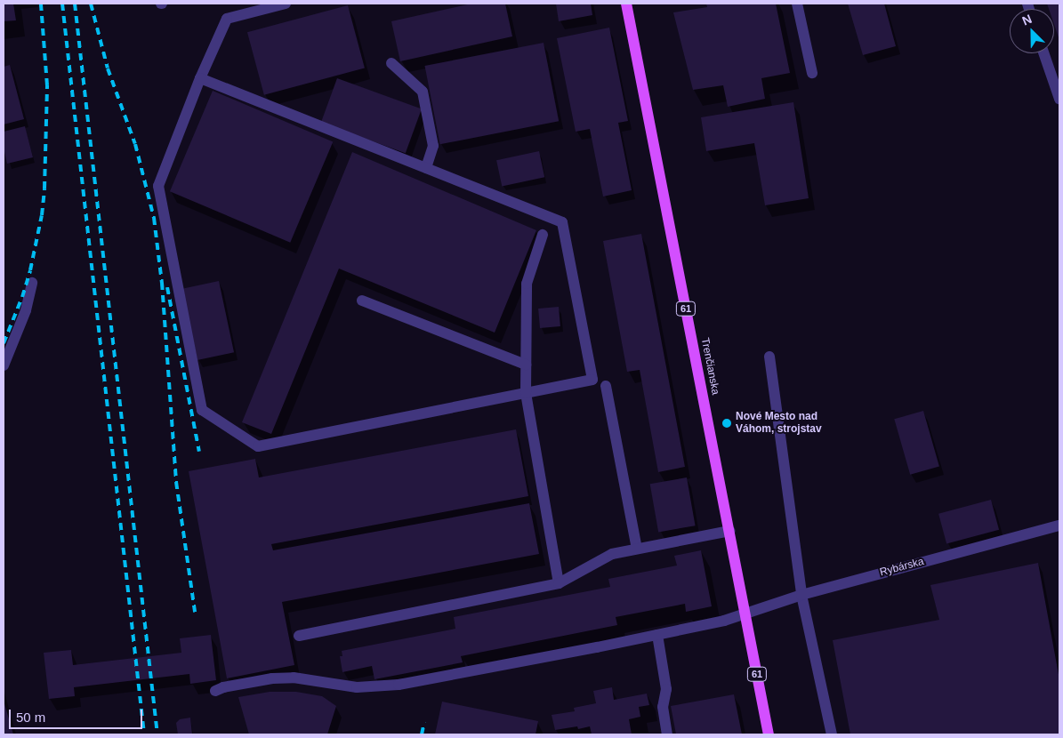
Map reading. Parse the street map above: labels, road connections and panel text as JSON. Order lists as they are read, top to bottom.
{
  "streets": {
    "main road": ["61", "Trenčianska"],
    "lane": ["Rybárska"]
  },
  "crossings": [
    ["Trenčianska", "Rybárska"]
  ],
  "places": ["Nové Mesto nad Váhom, strojstav"],
  "scale_bar": "50 m",
  "north": "top left"
}
